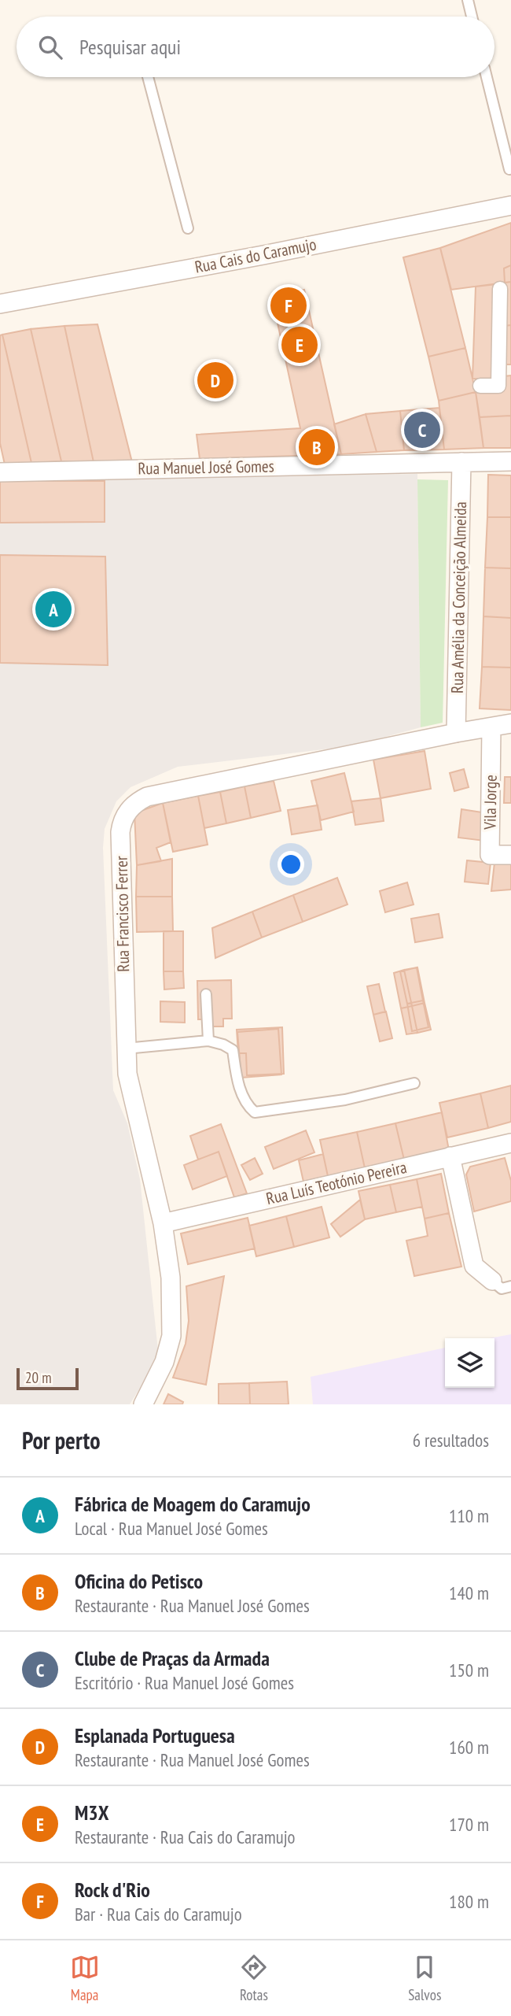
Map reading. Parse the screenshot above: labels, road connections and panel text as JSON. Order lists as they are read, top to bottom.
{
  "streets": {
    "street": [
      "Rua Cais do Caramujo",
      "Rua Manuel José Gomes",
      "Rua Amélia da Conceição Almeida",
      "Vila Jorge",
      "Rua Francisco Ferrer",
      "Rua Luís Teotónio Pereira"
    ]
  },
  "crossings": [
    ["Rua Manuel José Gomes", "Rua Amélia da Conceição Almeida"],
    ["Rua Amélia da Conceição Almeida", "Rua Francisco Ferrer"],
    ["Vila Jorge", "Rua Francisco Ferrer"],
    ["Rua Francisco Ferrer", "Rua Luís Teotónio Pereira"]
  ],
  "scale_bar": "20 m",
  "page": {
    "search": "Pesquisar aqui",
    "pins": [
      "F",
      "E",
      "D",
      "C",
      "B",
      "A"
    ],
    "scale": "20 m",
    "heading": ["Por perto", "6 resultados"],
    "list": [
      {
        "mark": "A",
        "name": "Fábrica de Moagem do Caramujo",
        "note": "Local · Rua Manuel José Gomes",
        "value": "110 m"
      },
      {
        "mark": "B",
        "name": "Oficina do Petisco",
        "note": "Restaurante · Rua Manuel José Gomes",
        "value": "140 m"
      },
      {
        "mark": "C",
        "name": "Clube de Praças da Armada",
        "note": "Escritório · Rua Manuel José Gomes",
        "value": "150 m"
      },
      {
        "mark": "D",
        "name": "Esplanada Portuguesa",
        "note": "Restaurante · Rua Manuel José Gomes",
        "value": "160 m"
      },
      {
        "mark": "E",
        "name": "M3X",
        "note": "Restaurante · Rua Cais do Caramujo",
        "value": "170 m"
      },
      {
        "mark": "F",
        "name": "Rock d'Rio",
        "note": "Bar · Rua Cais do Caramujo",
        "value": "180 m"
      }
    ],
    "nav": ["Mapa", "Rotas", "Salvos"]
  }
}
